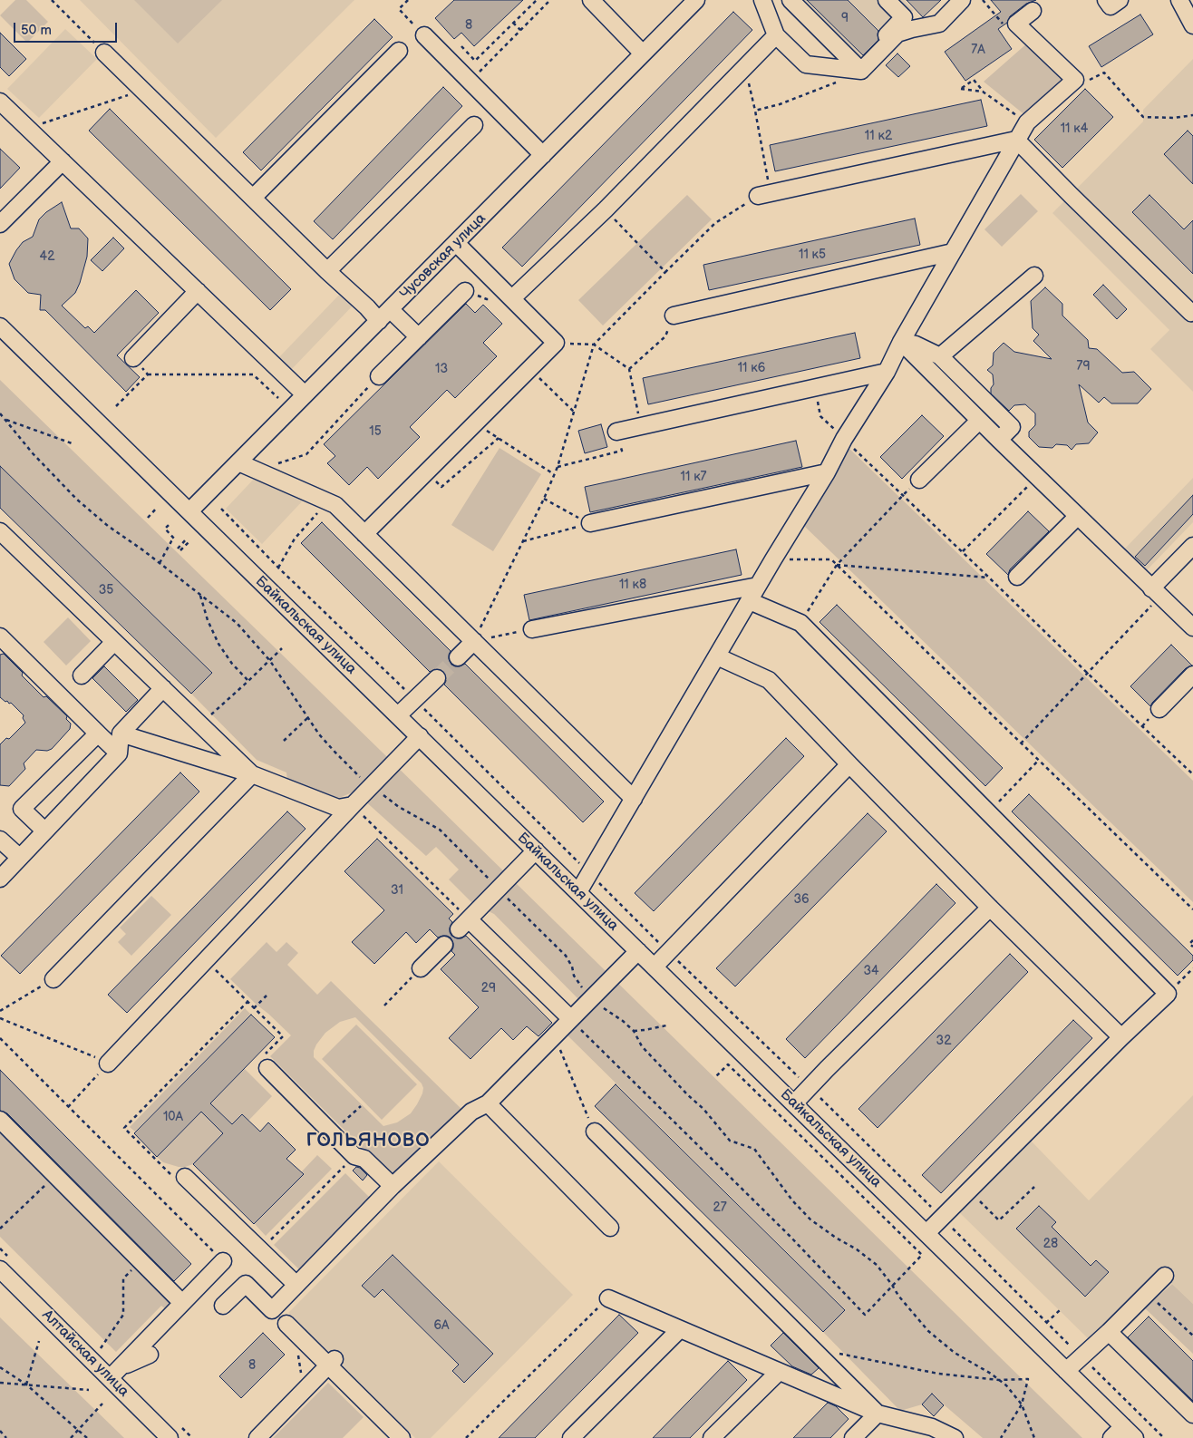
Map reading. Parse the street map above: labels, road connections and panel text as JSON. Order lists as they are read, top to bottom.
{
  "streets": {
    "street": ["Чусовская улица", "Байкальская улица", "Алтайская улица"]
  },
  "crossings": [
    ["Чусовская улица", "Байкальская улица"]
  ],
  "districts": ["ГОЛЬЯНОВО"],
  "house_numbers": [
    "9",
    "8",
    "7А",
    "11 к4",
    "11 к2",
    "11 к5",
    "42",
    "79",
    "11 к6",
    "13",
    "15",
    "11 к7",
    "11 к8",
    "35",
    "31",
    "36",
    "34",
    "29",
    "32",
    "10А",
    "27",
    "28",
    "6А",
    "8"
  ],
  "scale_bar": "50 m"
}
